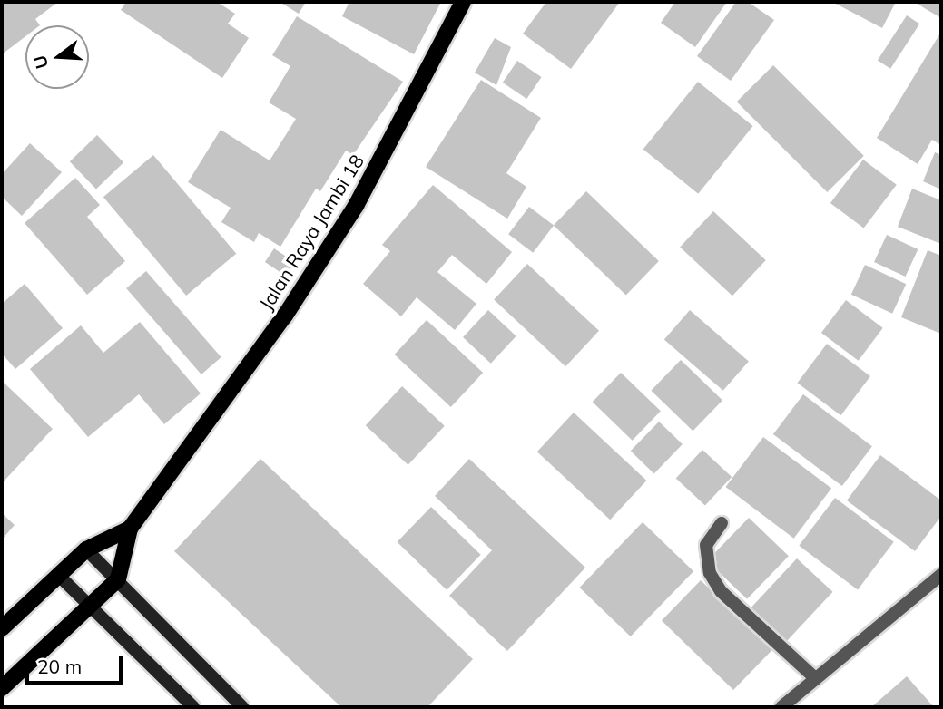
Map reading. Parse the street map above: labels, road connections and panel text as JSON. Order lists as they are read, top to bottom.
{
  "streets": {
    "main road": ["Jalan Raya Jambi 18"]
  },
  "scale_bar": "20 m",
  "north": "left"
}
